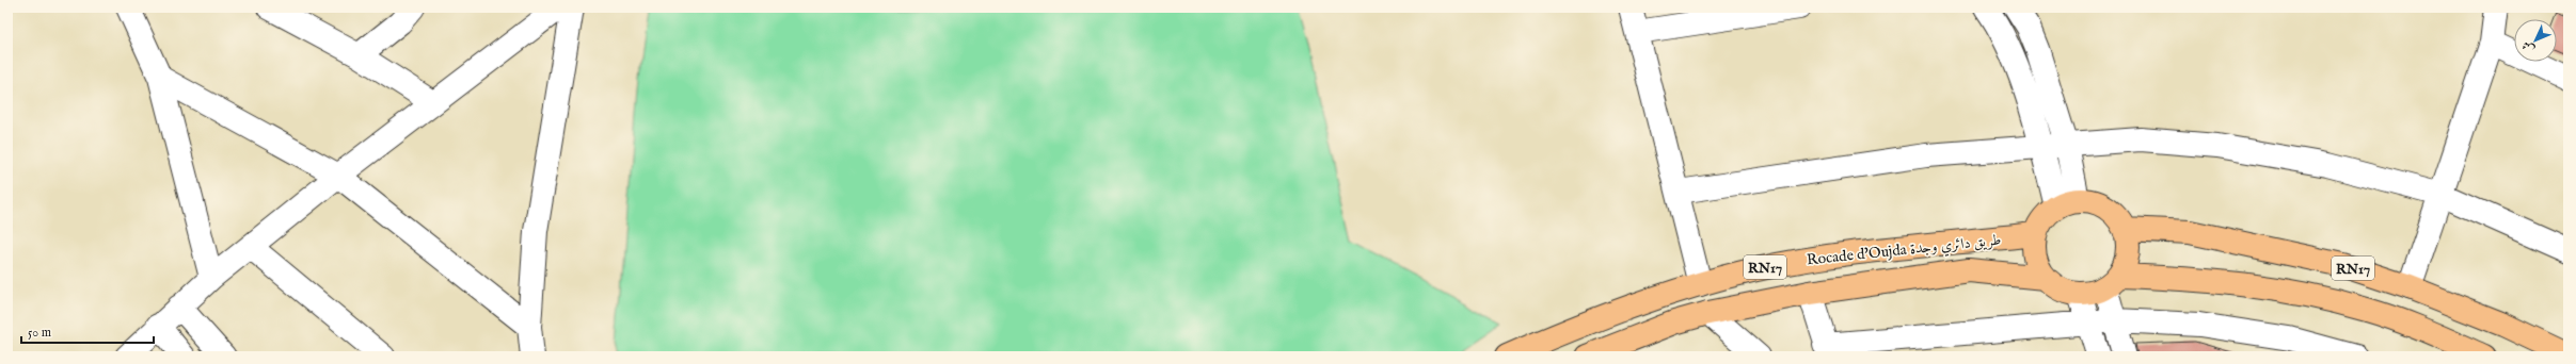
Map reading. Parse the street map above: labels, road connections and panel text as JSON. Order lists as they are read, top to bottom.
{
  "streets": {
    "highway": ["Rocade d'Oujda طريق دائري وجدة", "RN17"]
  },
  "crossings": [
    ["Rocade d'Oujda طريق دائري وجدة", "RN17"]
  ],
  "scale_bar": "50 m",
  "north": "bottom left"
}
